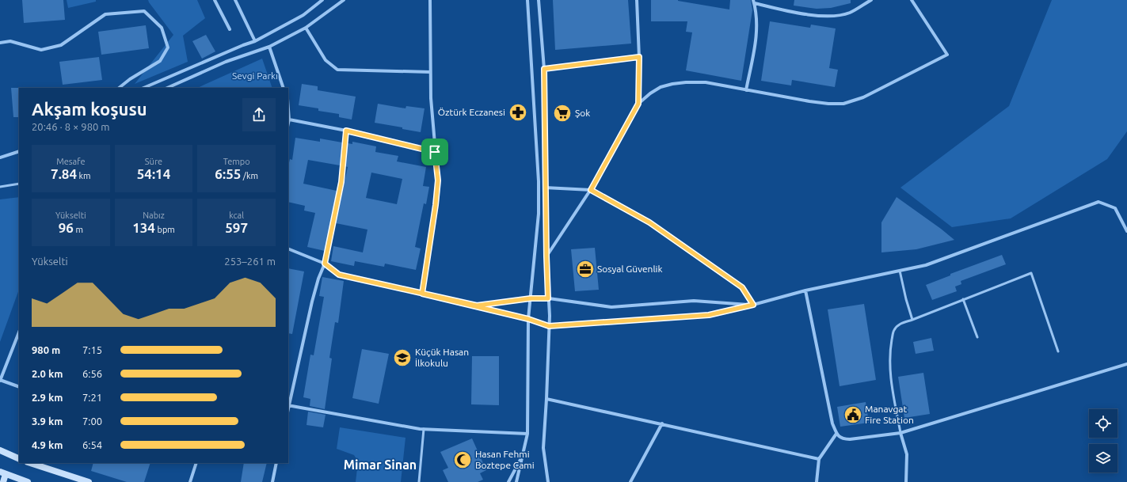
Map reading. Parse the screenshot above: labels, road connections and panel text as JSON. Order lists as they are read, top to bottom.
{
  "districts": ["Mimar Sinan"],
  "parks": ["Sevgi Parkı"],
  "places": {
    "pharmacy": ["Öztürk Eczanesi"],
    "supermarket": ["Şok"],
    "office": ["Sosyal Güvenlik"],
    "school or university": ["Küçük Hasan İlkokulu"],
    "public building": ["Manavgat Fire Station"],
    "mosque": ["Hasan Fehmi Boztepe Cami"]
  },
  "page": {
    "heading": ["Akşam koşusu", "20:46 · 8 × 980 m"],
    "stats": [
      ["Mesafe", "7.84 km"],
      ["Süre", "54:14"],
      ["Tempo", "6:55 /km"],
      ["Yükselti", "96 m"],
      ["Nabız", "134 bpm"],
      ["kcal", "597"]
    ],
    "chart": ["Yükselti", "253–261 m"],
    "list": [
      {
        "name": "980 m",
        "note": "7:15"
      },
      {
        "name": "2.0 km",
        "note": "6:56"
      },
      {
        "name": "2.9 km",
        "note": "7:21"
      },
      {
        "name": "3.9 km",
        "note": "7:00"
      },
      {
        "name": "4.9 km",
        "note": "6:54"
      }
    ]
  }
}
